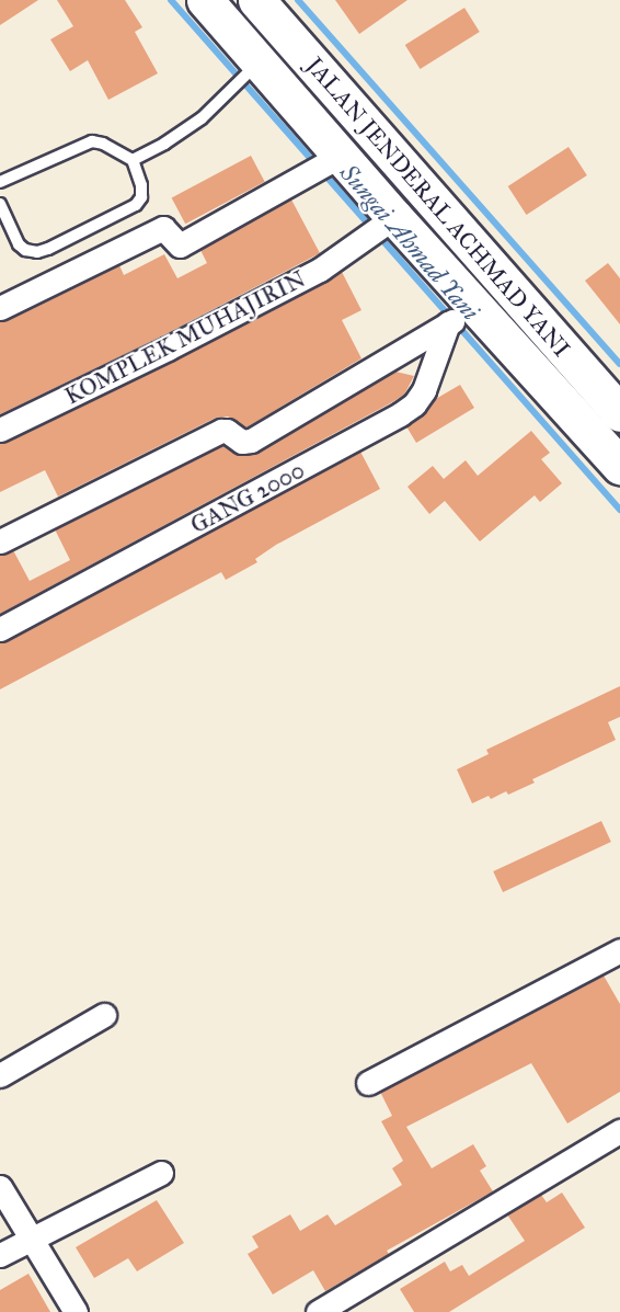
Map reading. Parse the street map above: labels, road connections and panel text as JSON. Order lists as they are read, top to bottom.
{
  "streets": {
    "highway": ["JALAN JENDERAL ACHMAD YANI"],
    "street": ["KOMPLEK MUHAJIRIN", "GANG 2000"]
  },
  "crossings": [
    ["JALAN JENDERAL ACHMAD YANI", "KOMPLEK MUHAJIRIN"],
    ["JALAN JENDERAL ACHMAD YANI", "GANG 2000"]
  ],
  "water": ["Sungai Ahmad Yani"]
}
